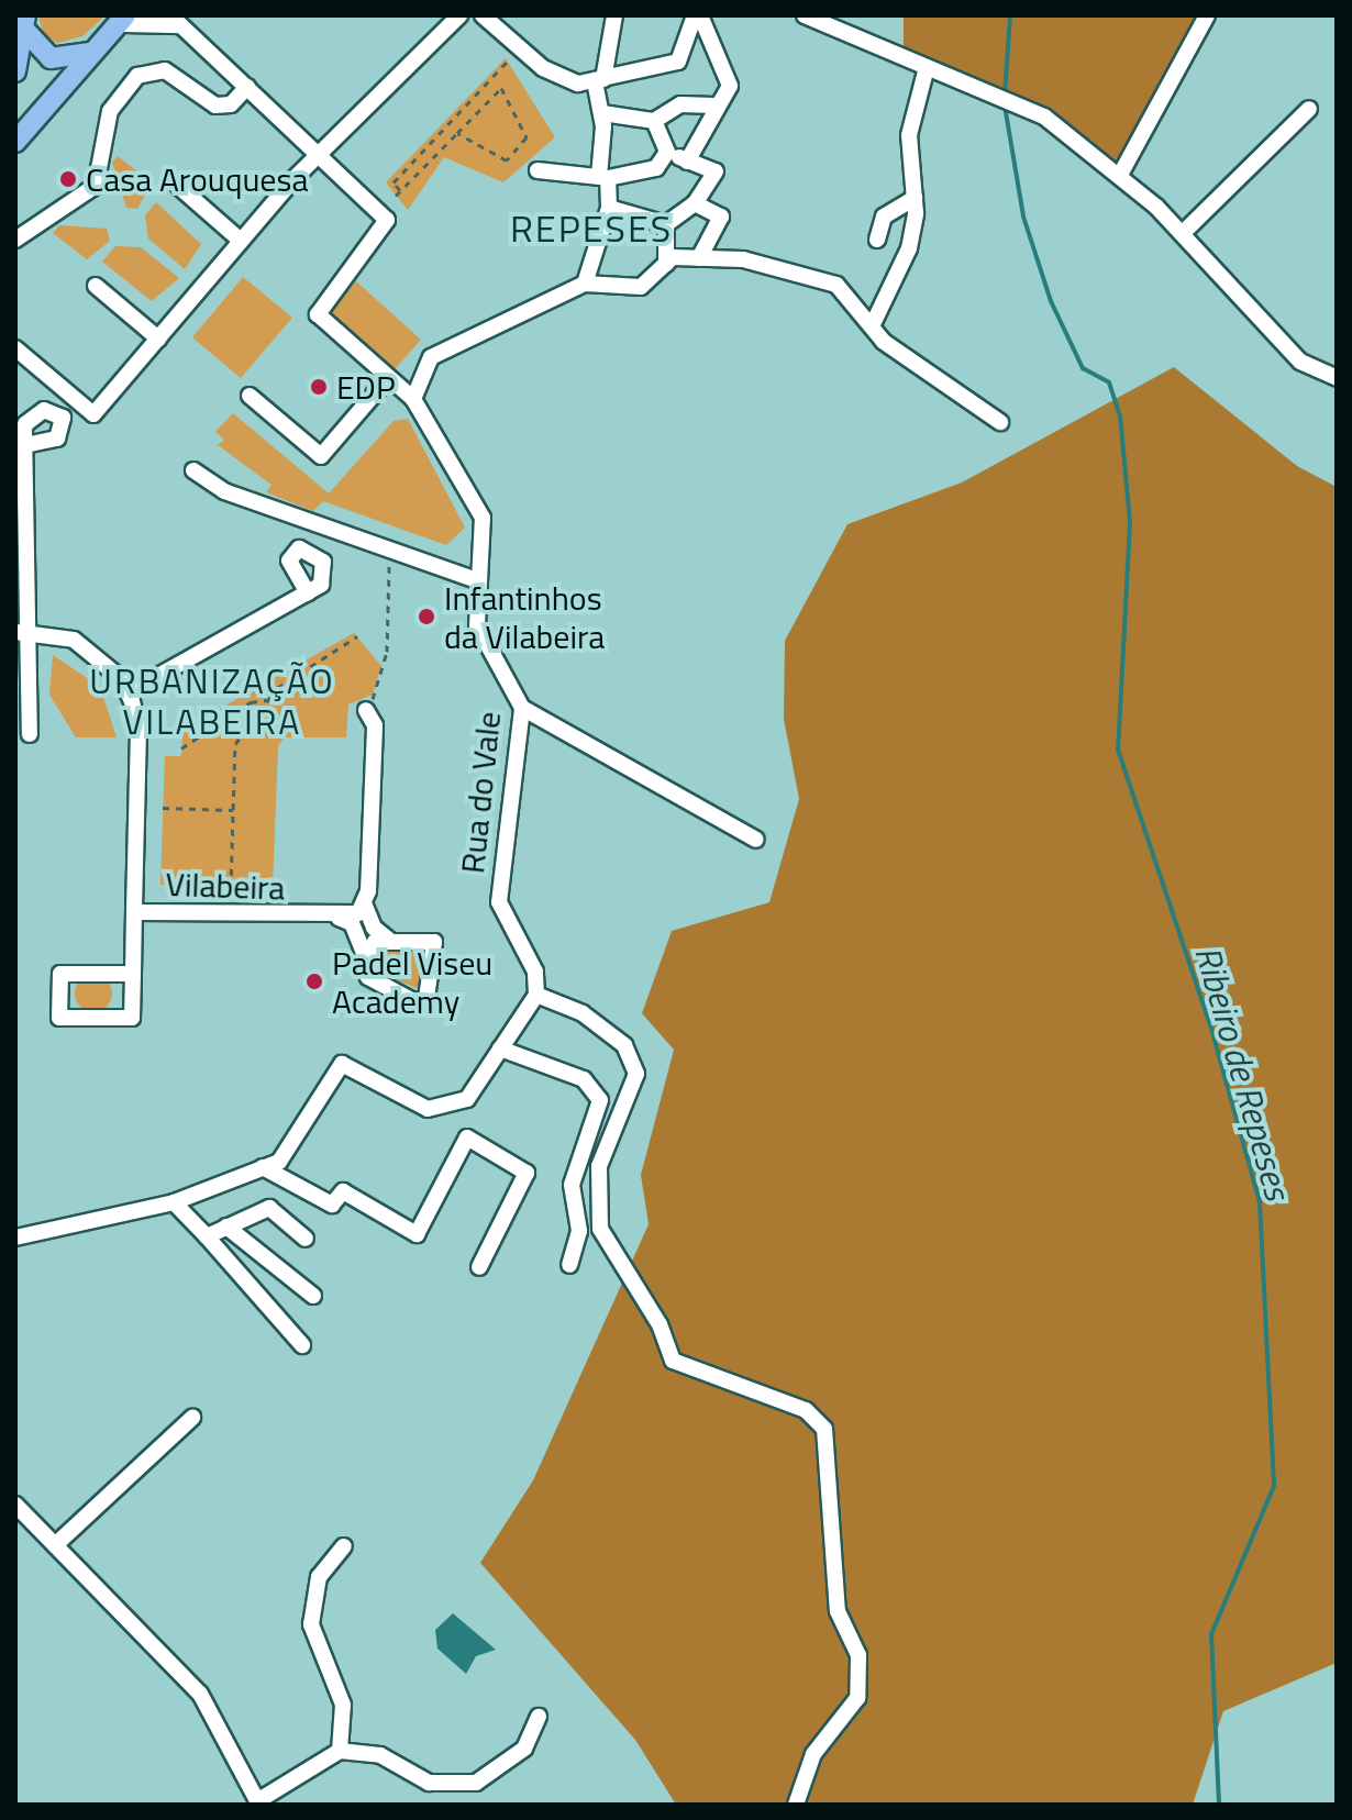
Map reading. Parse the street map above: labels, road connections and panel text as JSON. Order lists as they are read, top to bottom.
{
  "streets": {
    "street": ["Rua do Vale", "Vilabeira"]
  },
  "districts": ["REPESES", "URBANIZAÇÃO VILABEIRA"],
  "water": ["Ribeiro de Repeses"],
  "places": [
    "Casa Arouquesa",
    "EDP",
    "Infantinhos da Vilabeira",
    "Padel Viseu Academy"
  ]
}
